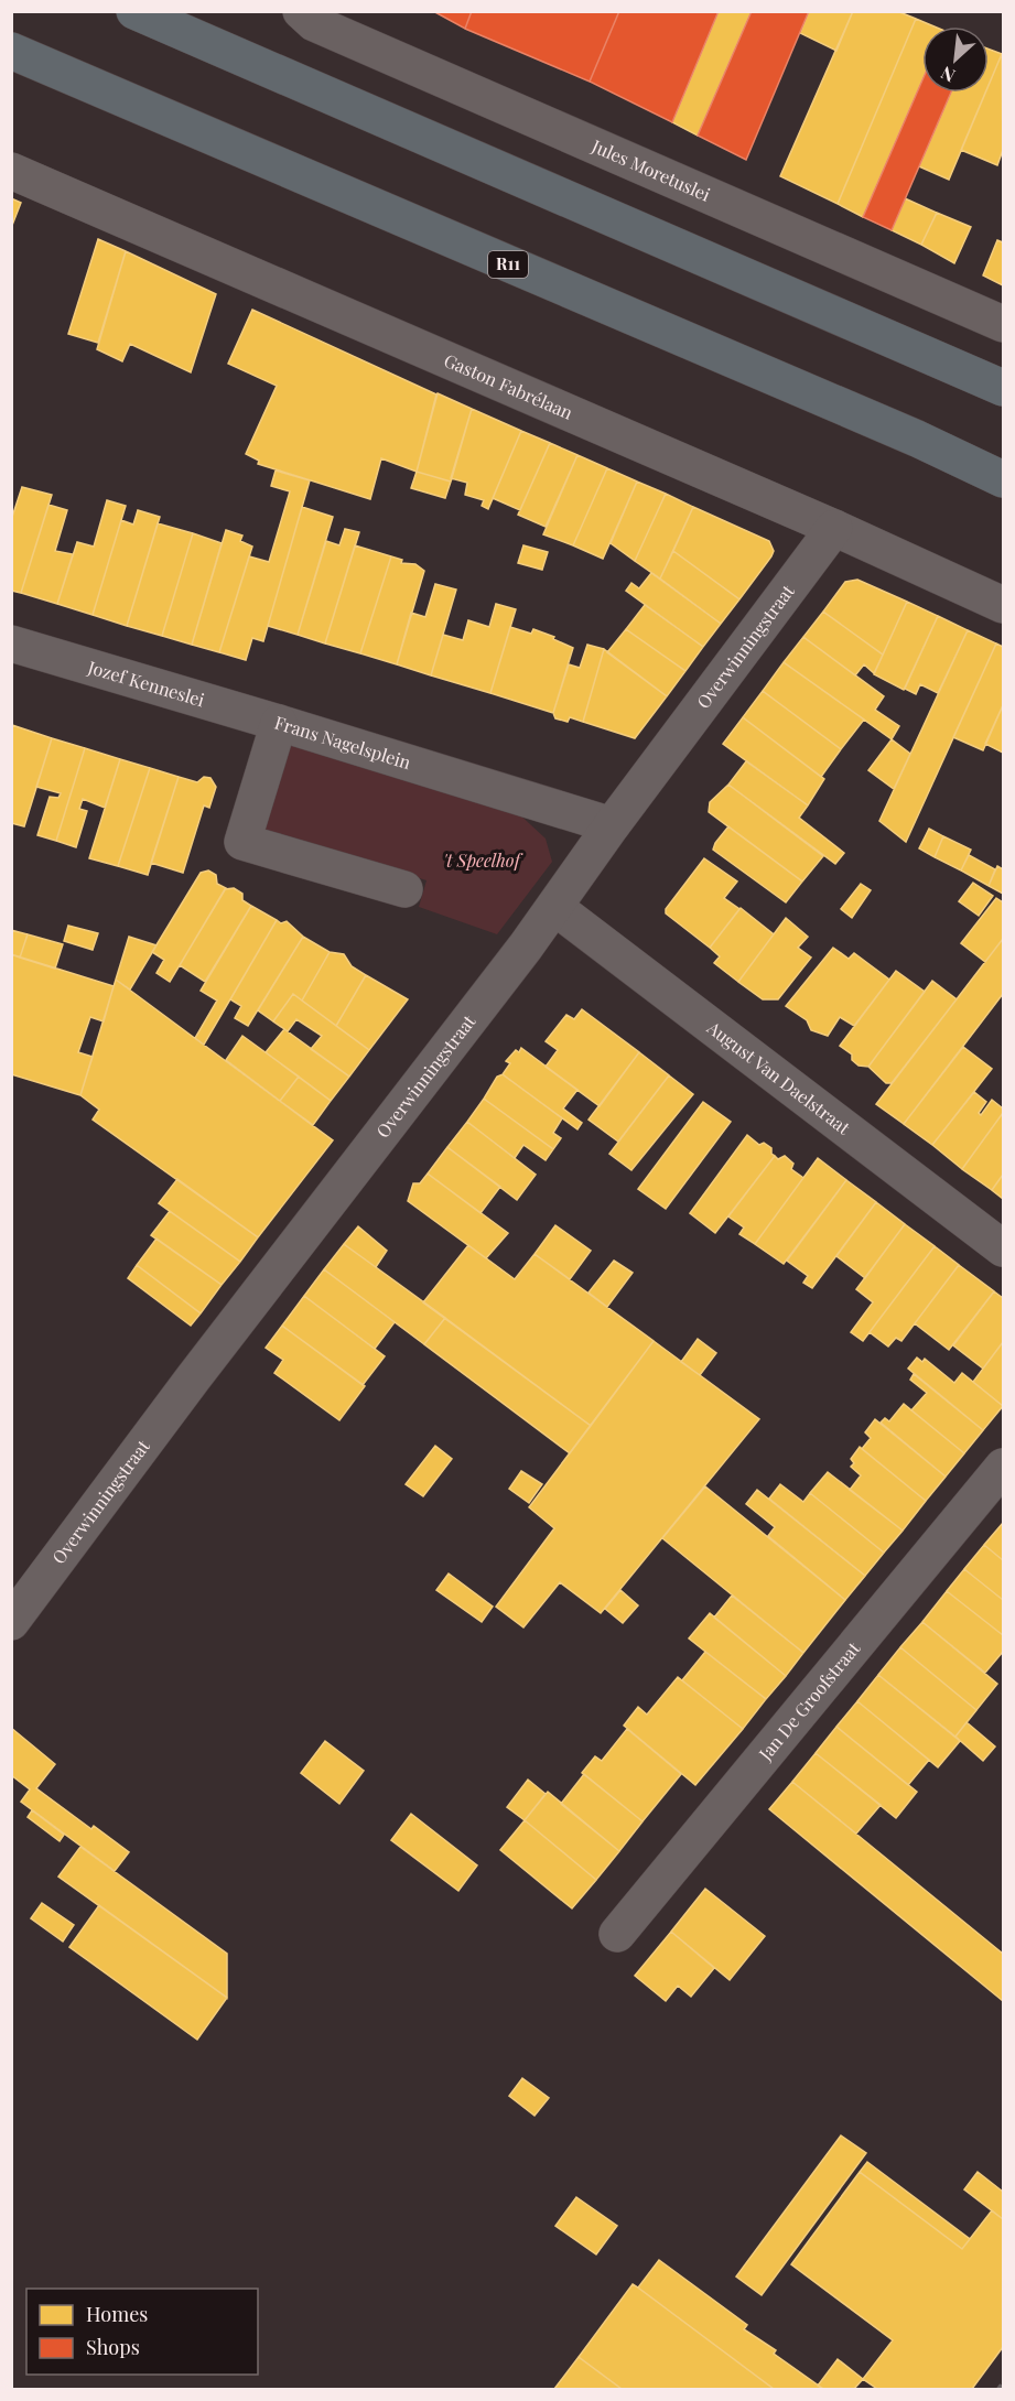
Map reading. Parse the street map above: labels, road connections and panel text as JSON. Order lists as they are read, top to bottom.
{
  "streets": {
    "highway": ["R11"],
    "street": [
      "Jules Moretuslei",
      "Gaston Fabrélaan",
      "Overwinningstraat",
      "Jozef Kenneslei",
      "Frans Nagelsplein",
      "August Van Daelstraat",
      "Jan De Groofstraat"
    ]
  },
  "crossings": [
    ["Gaston Fabrélaan", "Overwinningstraat"],
    ["Overwinningstraat", "Frans Nagelsplein"],
    ["Overwinningstraat", "August Van Daelstraat"],
    ["Jozef Kenneslei", "Frans Nagelsplein"]
  ],
  "parks": ["'t Speelhof"],
  "legend": ["Homes", "Shops"],
  "north": "bottom left"
}
